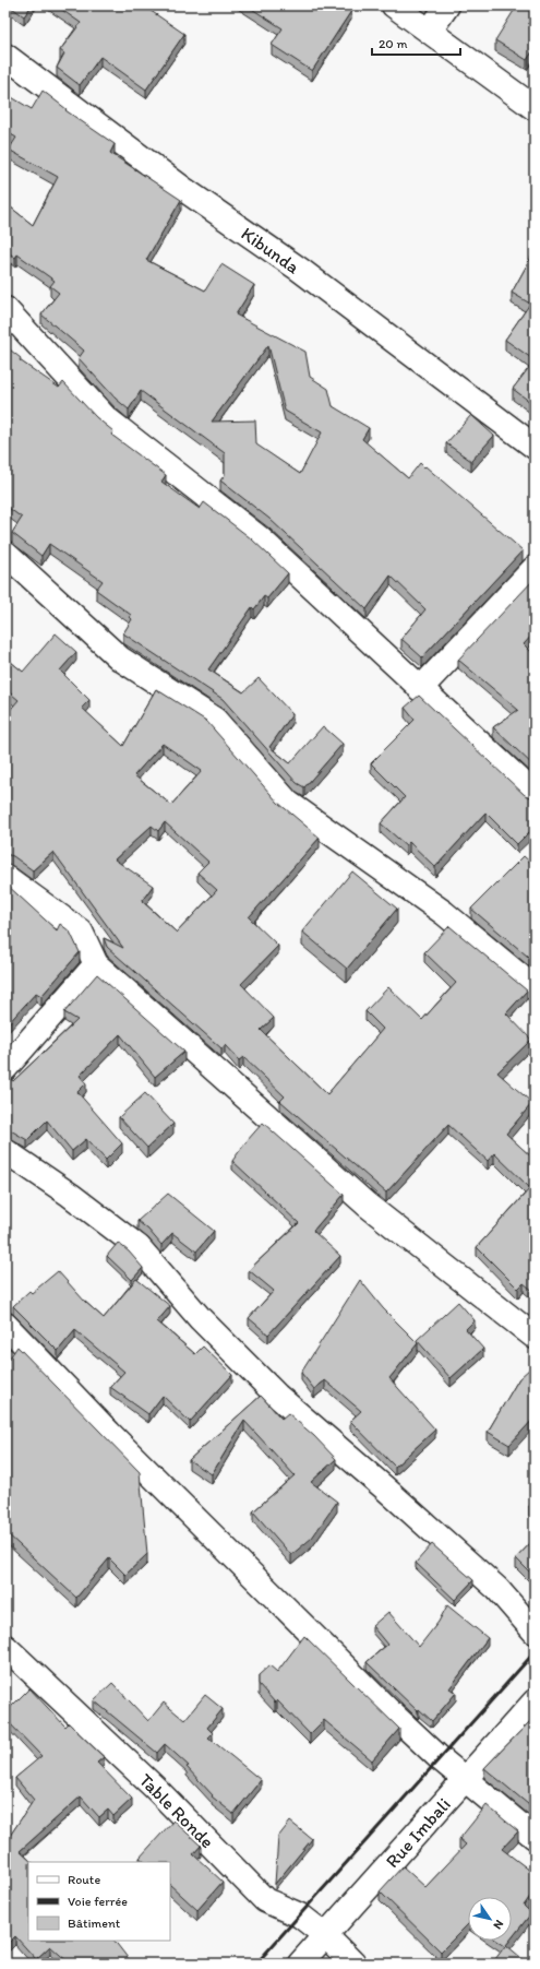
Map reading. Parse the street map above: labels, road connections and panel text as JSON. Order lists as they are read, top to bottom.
{
  "streets": {
    "street": ["Kibunda", "Table Ronde", "Rue Imbali"]
  },
  "crossings": [
    ["Table Ronde", "Rue Imbali"]
  ],
  "legend": ["Route", "Voie ferrée", "Bâtiment"],
  "scale_bar": "20 m",
  "north": "bottom right"
}
